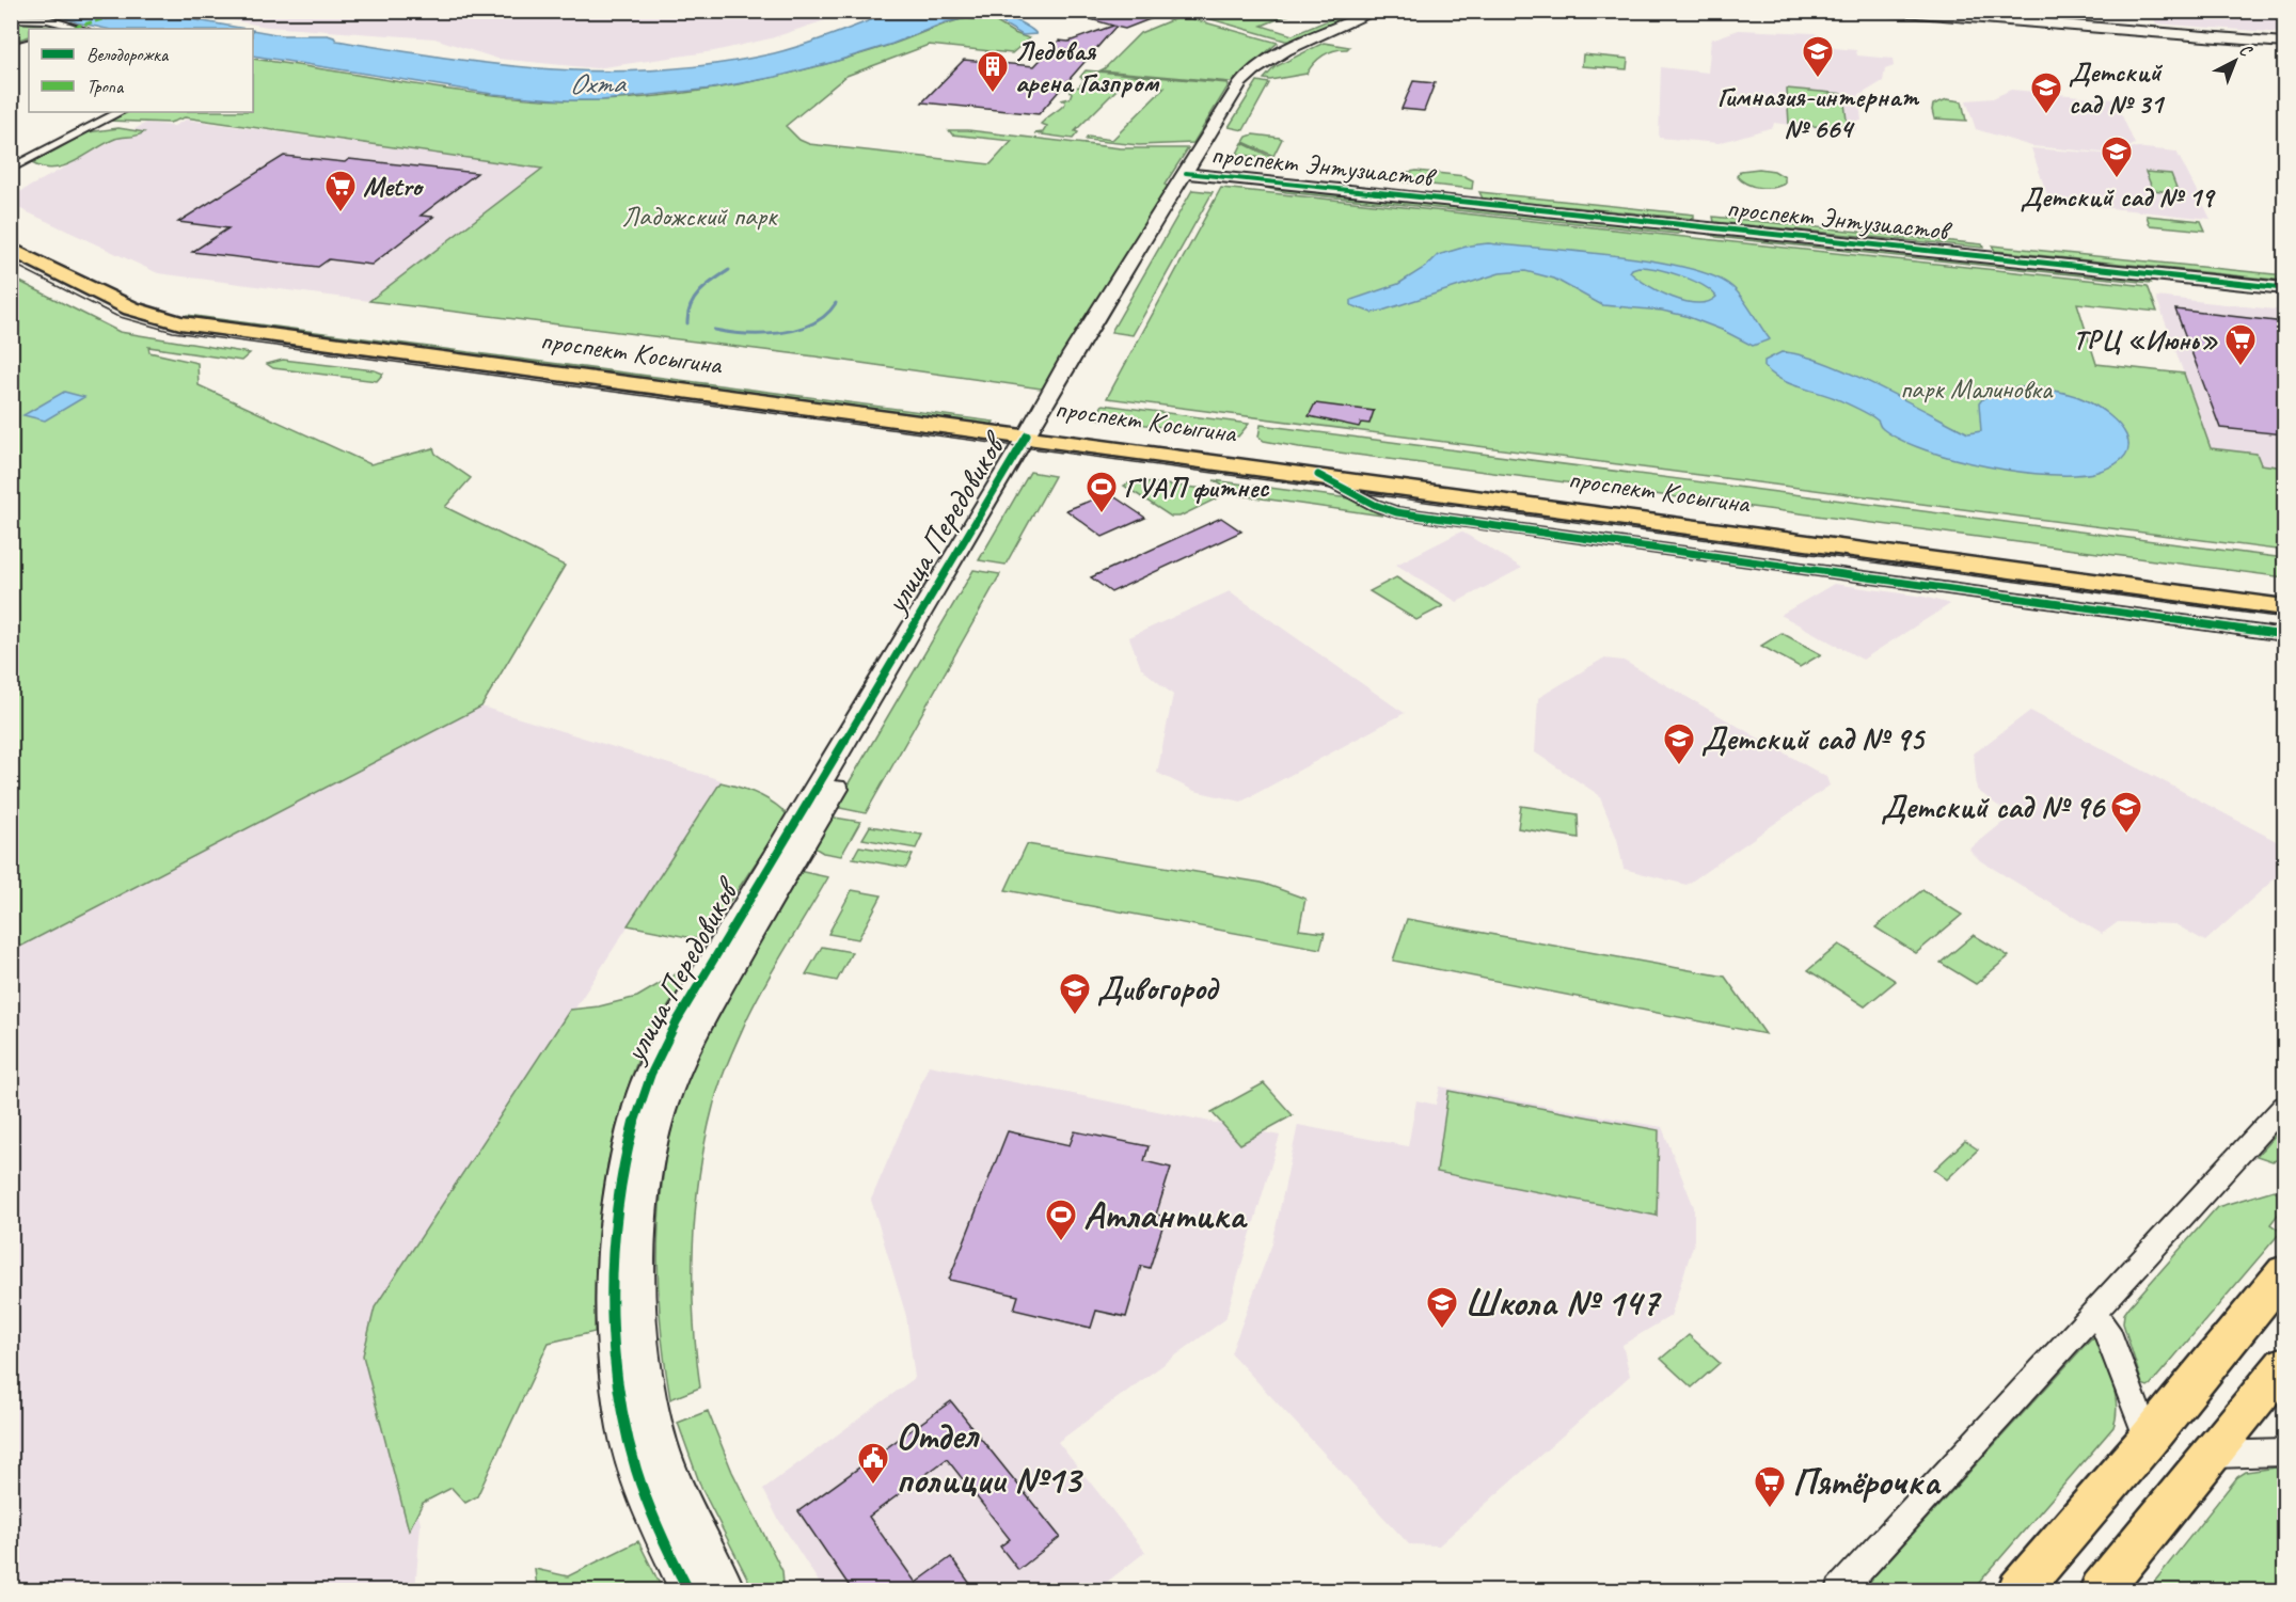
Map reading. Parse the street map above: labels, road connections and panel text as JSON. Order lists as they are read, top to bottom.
{
  "streets": {
    "main road": ["проспект Косыгина"],
    "street": ["проспект Энтузиастов", "улица Передовиков"]
  },
  "crossings": [
    ["проспект Энтузиастов", "улица Передовиков"],
    ["проспект Косыгина", "улица Передовиков"]
  ],
  "water": ["Охта"],
  "parks": ["Ладожский парк", "парк Малиновка"],
  "places": {
    "school or university": [
      "Гимназия-интернат № 664",
      "Детский сад № 31",
      "Детский сад № 19",
      "Детский сад № 95",
      "Детский сад № 96",
      "Дивогород",
      "Школа № 147"
    ],
    "building": ["Ледовая арена Газпром"],
    "supermarket": ["Metro", "ТРЦ «Июнь»", "Пятёрочка"],
    "sports": ["ГУАП фитнес", "Атлантика"],
    "public building": ["Отдел полиции №13"]
  },
  "legend": ["Велодорожка", "Тропа"],
  "north": "top right"
}
